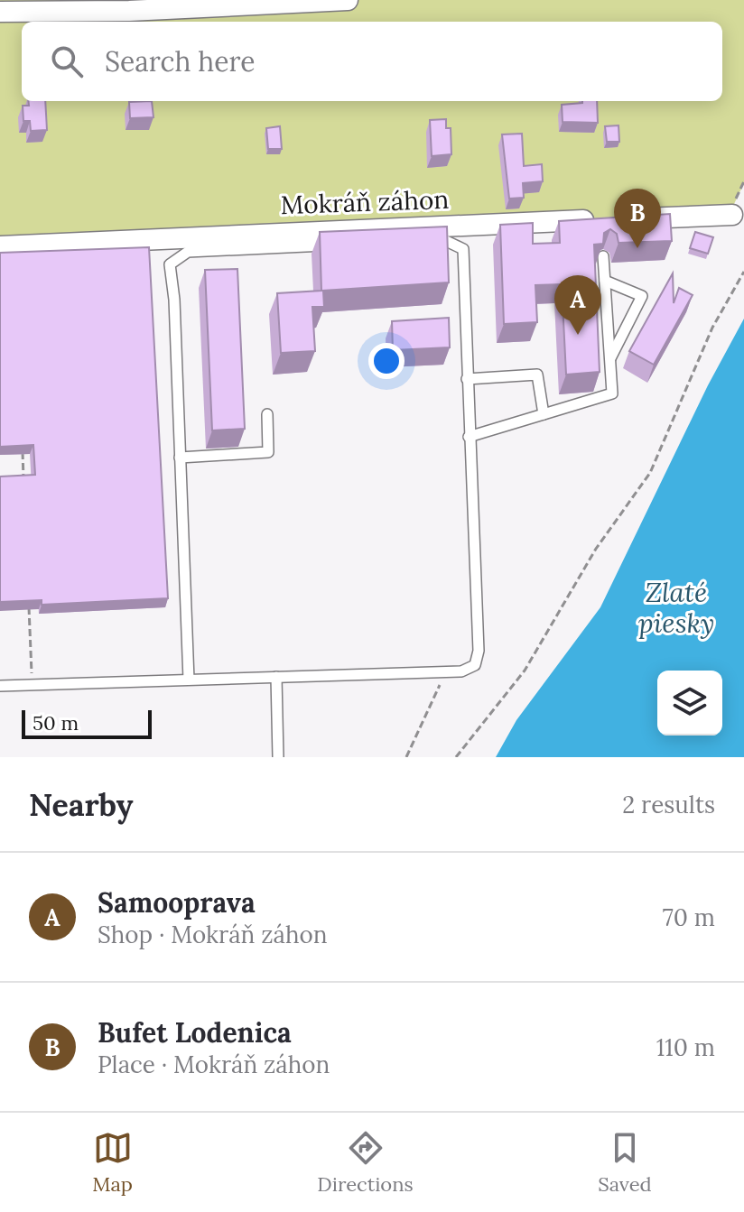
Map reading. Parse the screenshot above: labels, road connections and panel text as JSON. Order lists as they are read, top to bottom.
{
  "streets": {
    "street": ["Mokráň záhon"]
  },
  "water": ["Zlaté piesky"],
  "scale_bar": "50 m",
  "page": {
    "search": "Search here",
    "pins": ["B", "A"],
    "scale": "50 m",
    "heading": ["Nearby", "2 results"],
    "list": [
      {
        "mark": "A",
        "name": "Samooprava",
        "note": "Shop · Mokráň záhon",
        "value": "70 m"
      },
      {
        "mark": "B",
        "name": "Bufet Lodenica",
        "note": "Place · Mokráň záhon",
        "value": "110 m"
      }
    ],
    "nav": ["Map", "Directions", "Saved"]
  }
}
